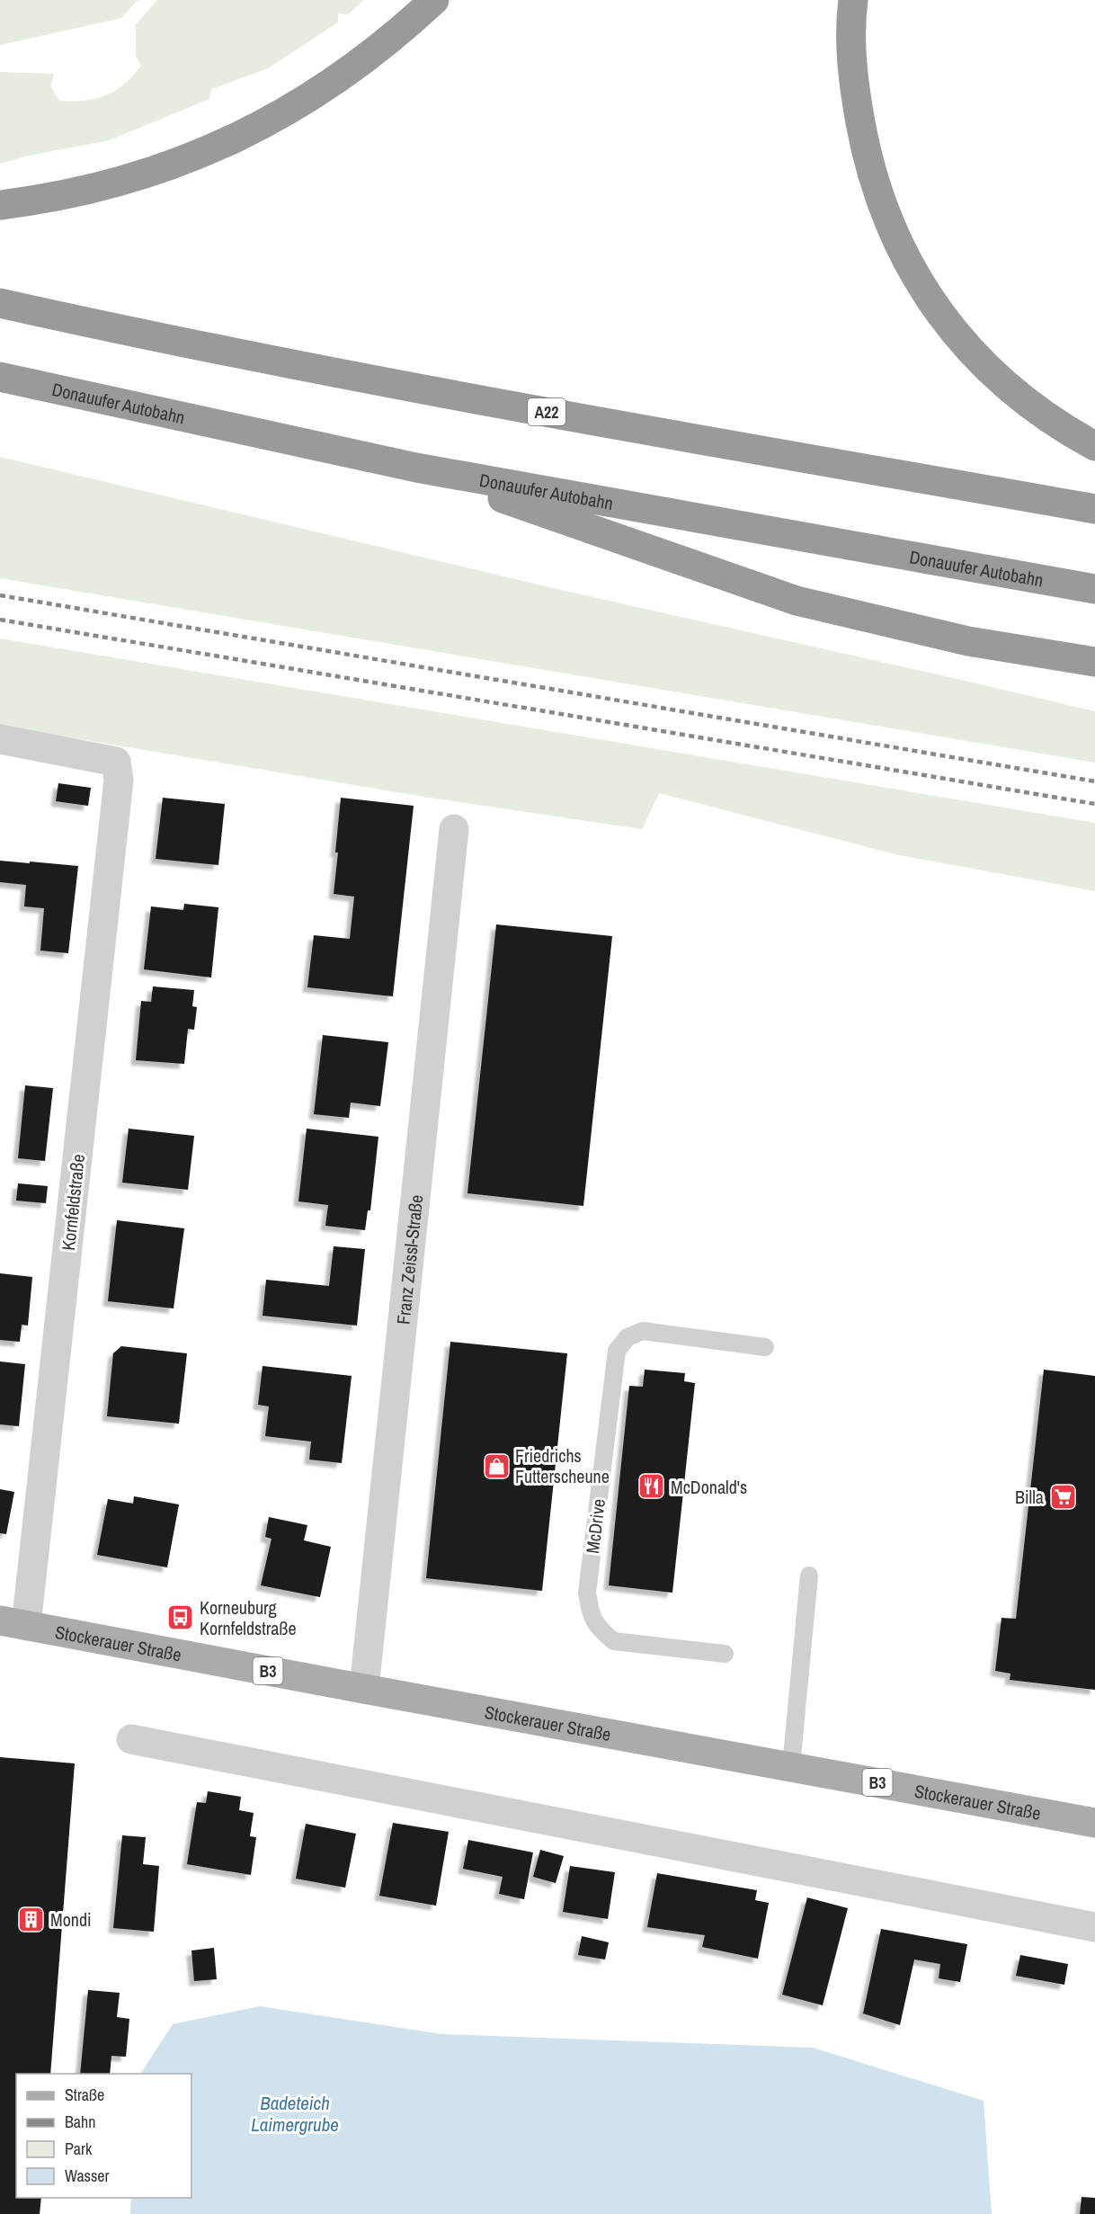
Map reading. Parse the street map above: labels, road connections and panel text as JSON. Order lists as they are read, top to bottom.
{
  "streets": {
    "highway": ["Donauufer Autobahn", "A22"],
    "main road": ["Stockerauer Straße", "B3"],
    "street": ["Kornfeldstraße", "Franz Zeissl-Straße"],
    "lane": ["McDrive"]
  },
  "crossings": [
    ["Kornfeldstraße", "Stockerauer Straße"],
    ["Franz Zeissl-Straße", "Stockerauer Straße"]
  ],
  "water": ["Badeteich Laimergrube"],
  "places": {
    "shop": ["Friedrichs Futterscheune"],
    "restaurant": ["McDonald's"],
    "supermarket": ["Billa"],
    "bus stop": ["Korneuburg Kornfeldstraße"],
    "building": ["Mondi"]
  },
  "legend": [
    "Straße",
    "Bahn",
    "Park",
    "Wasser"
  ]
}
